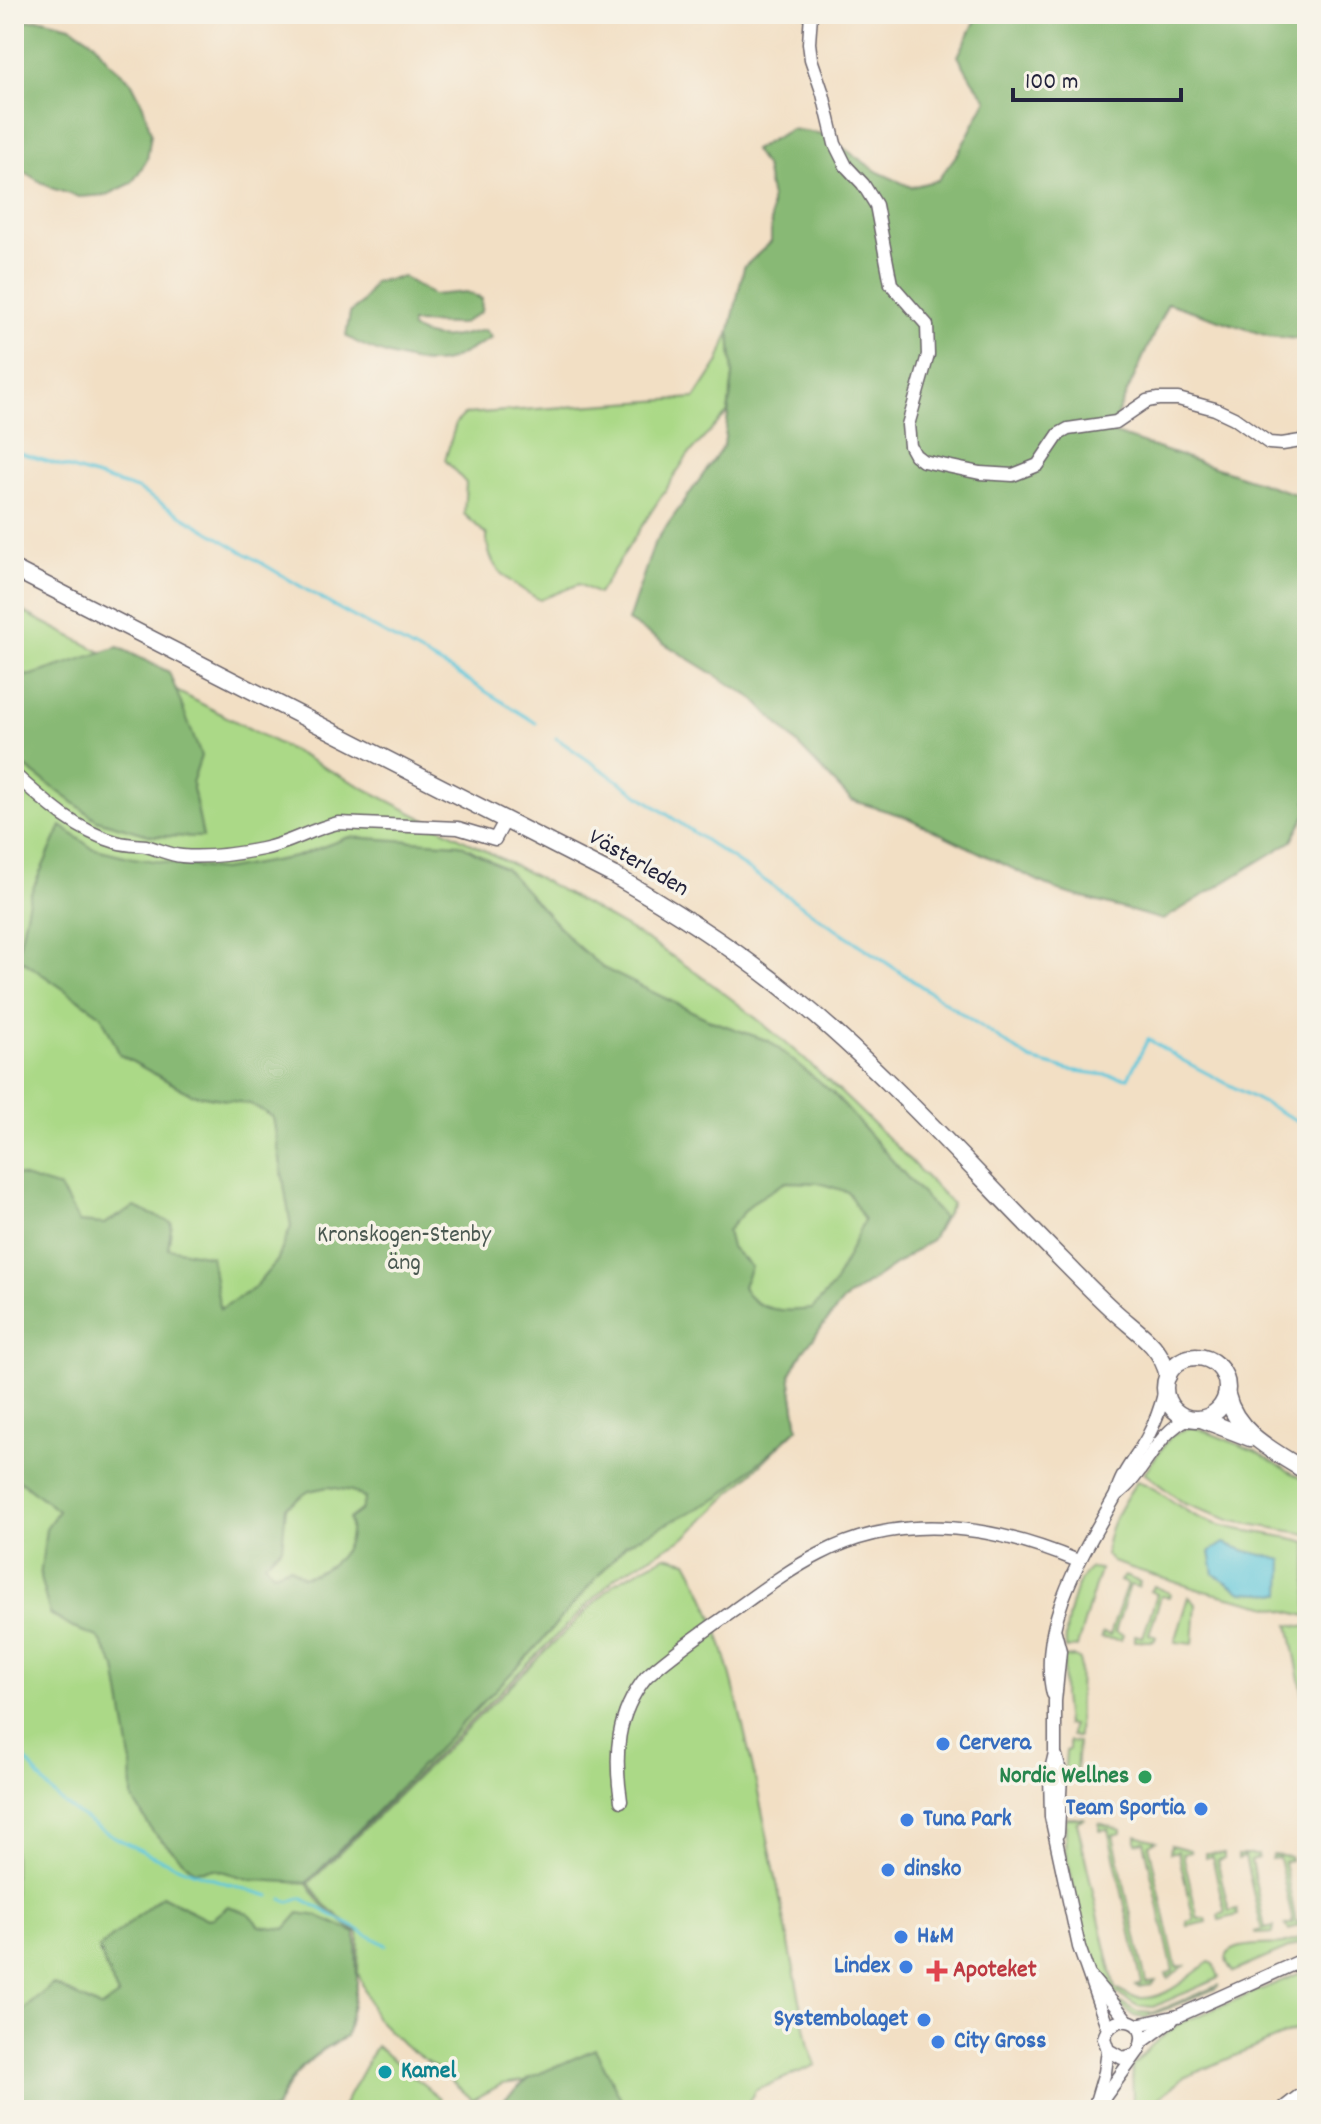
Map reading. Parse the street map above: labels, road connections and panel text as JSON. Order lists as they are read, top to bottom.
{
  "streets": {
    "main road": ["Västerleden"]
  },
  "parks": ["Kronskogen-Stenby äng"],
  "places": {
    "other": [
      "Cervera",
      "Nordic Wellnes",
      "Team Sportia",
      "Tuna Park",
      "dinsko",
      "H&M",
      "Lindex",
      "Systembolaget",
      "City Gross",
      "Kamel"
    ],
    "health": ["Apoteket"]
  },
  "scale_bar": "100 m"
}
